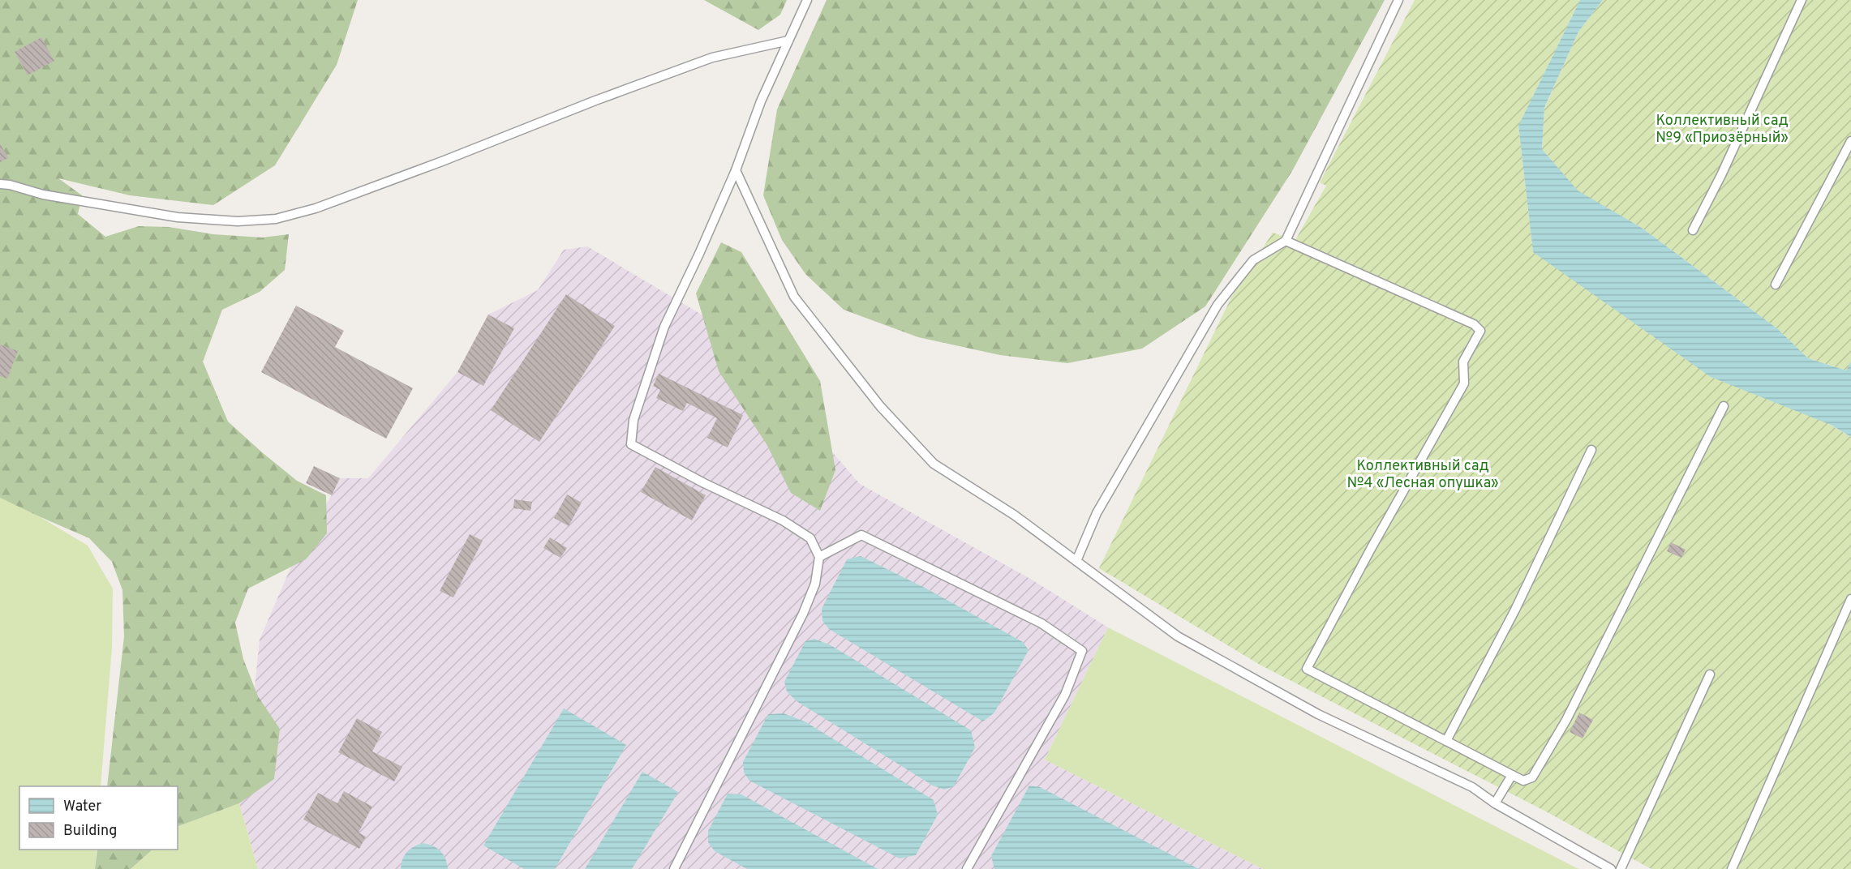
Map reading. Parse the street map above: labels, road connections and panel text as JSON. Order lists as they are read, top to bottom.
{
  "parks": ["Коллективный сад №9 «Приозёрный»", "Коллективный сад №4 «Лесная опушка»"],
  "legend": ["Water", "Building"]
}
